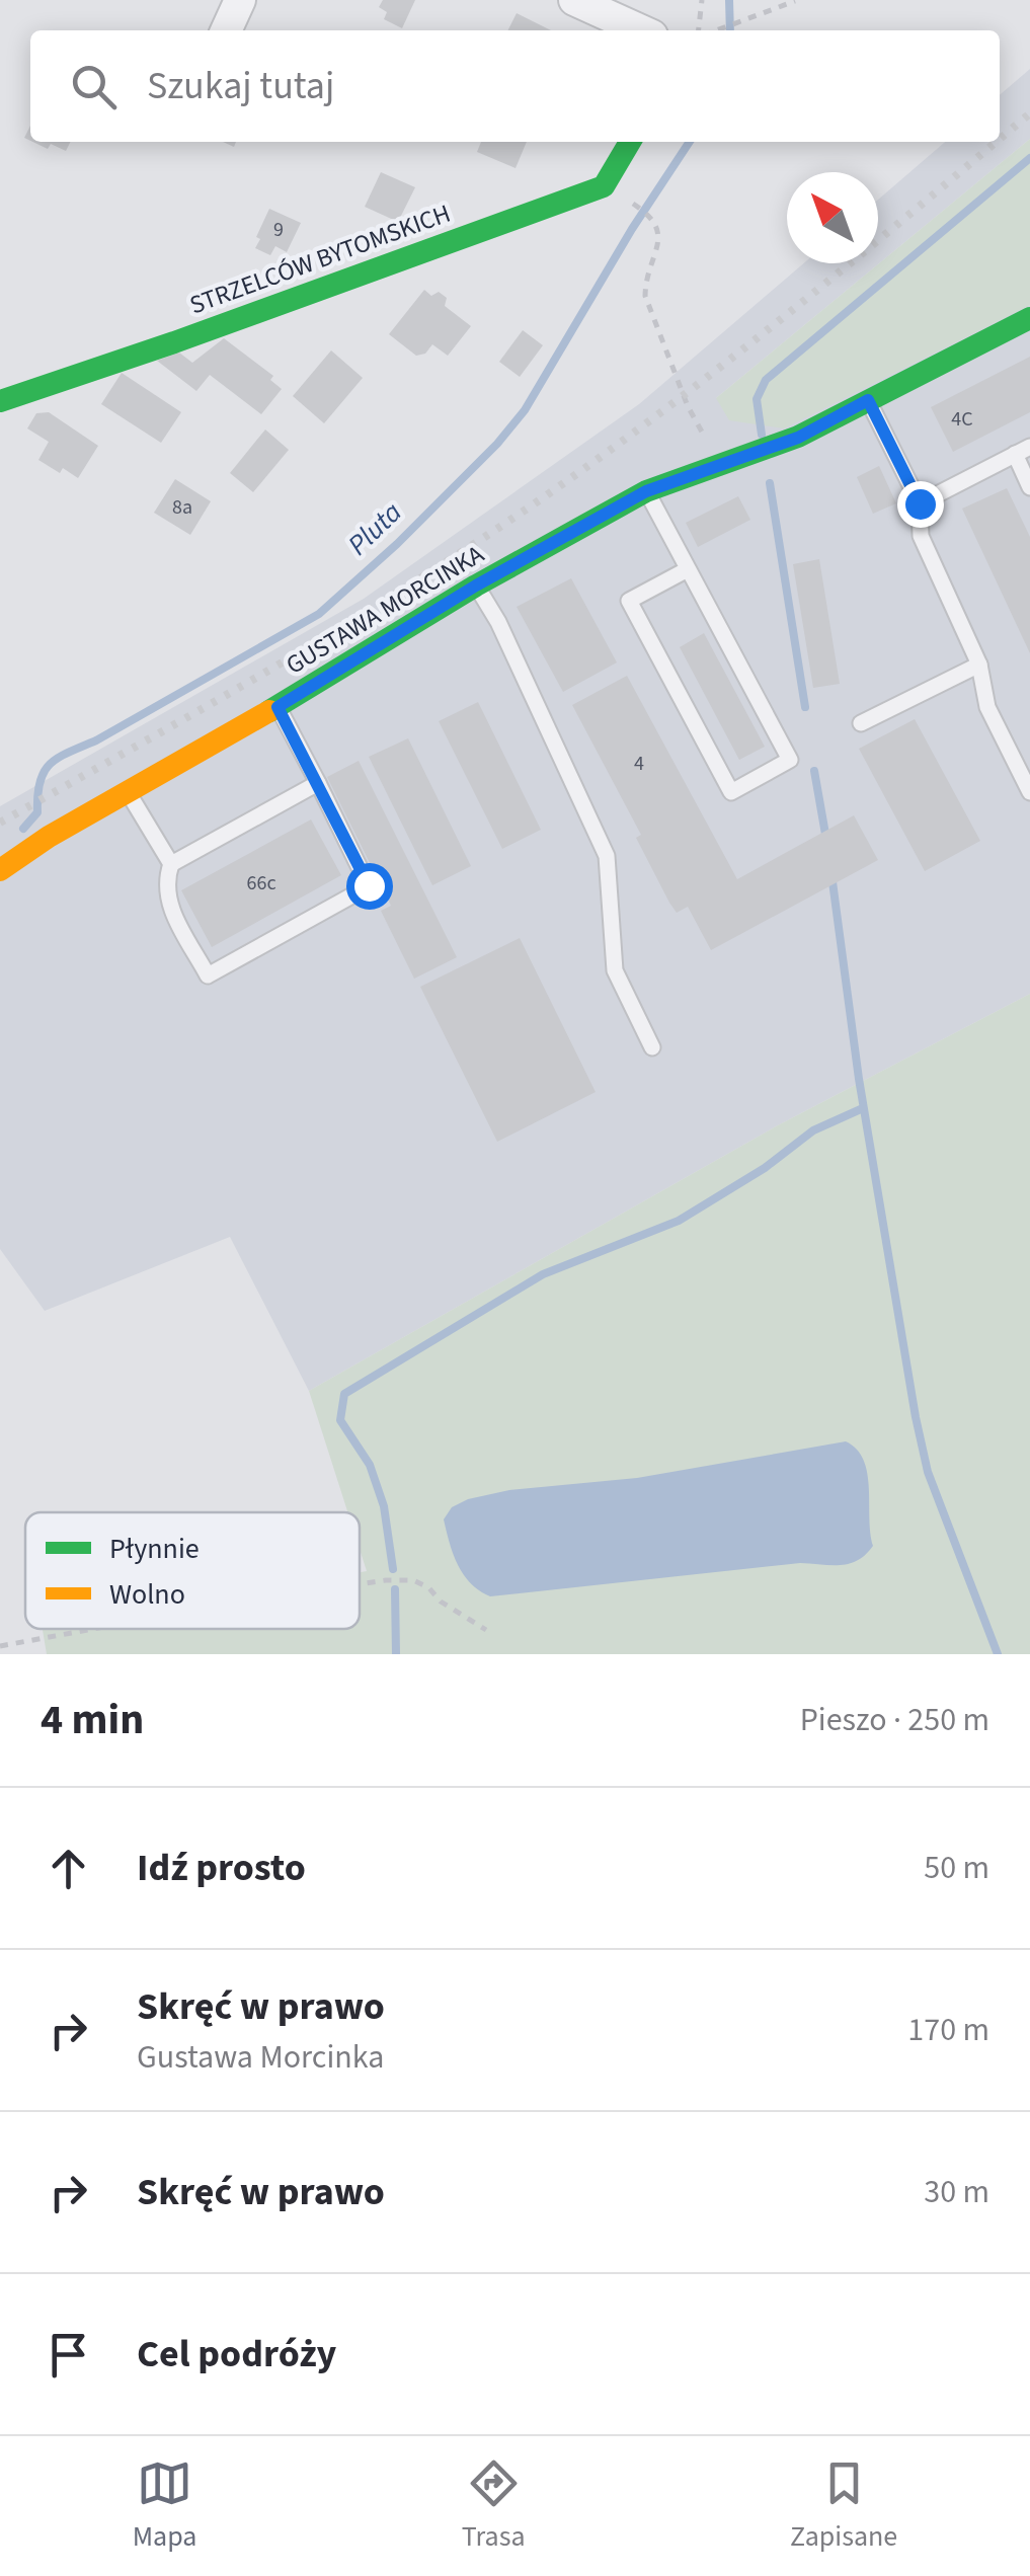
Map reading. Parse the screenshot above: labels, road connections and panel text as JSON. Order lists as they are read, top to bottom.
{
  "streets": {
    "street": ["STRZELCÓW BYTOMSKICH", "GUSTAWA MORCINKA"]
  },
  "water": ["Pluta"],
  "house_numbers": [
    "9",
    "4C",
    "8a",
    "4",
    "66c"
  ],
  "legend": ["Płynnie", "Wolno"],
  "north": "top left",
  "page": {
    "search": "Szukaj tutaj",
    "heading": ["4 min", "Pieszo · 250 m"],
    "list": [
      ["Idź prosto", "50 m"],
      ["Skręć w prawo", "Gustawa Morcinka", "170 m"],
      ["Skręć w prawo", "30 m"],
      "Cel podróży"
    ],
    "nav": ["Mapa", "Trasa", "Zapisane"]
  }
}
